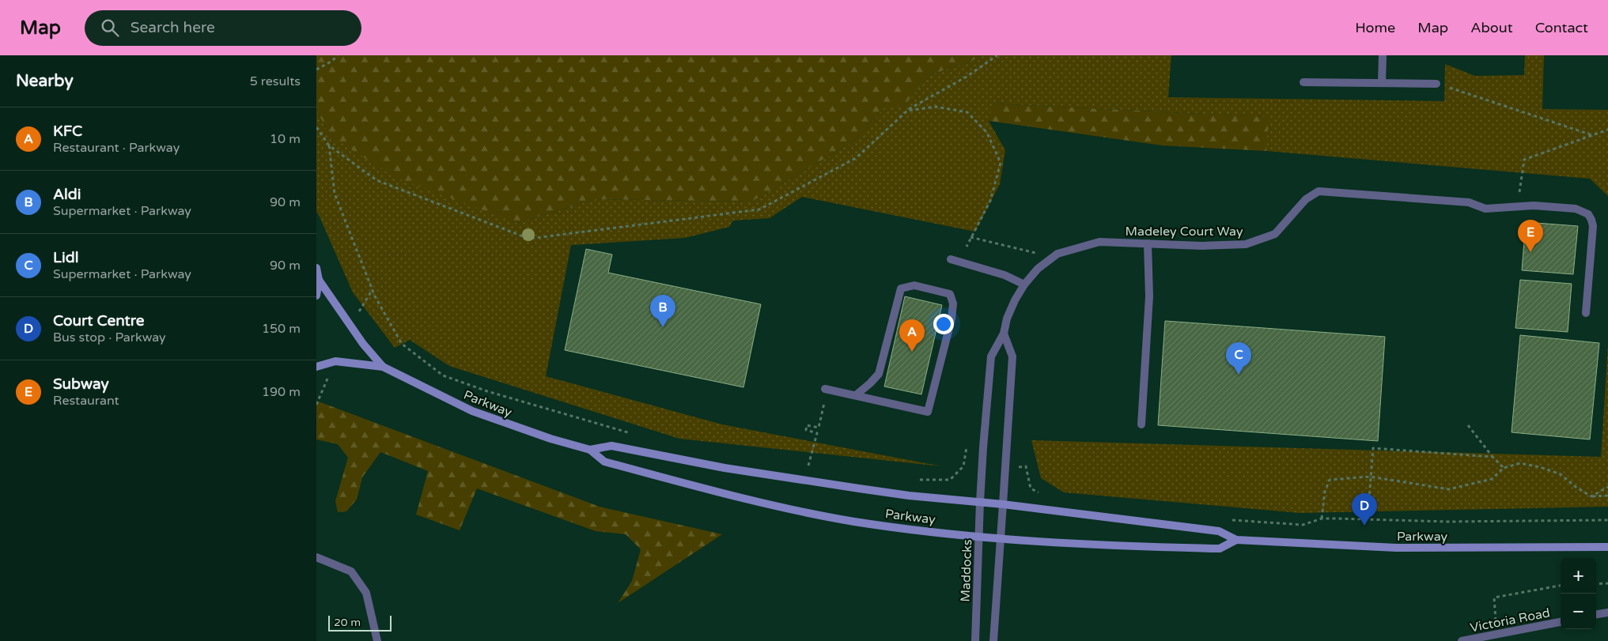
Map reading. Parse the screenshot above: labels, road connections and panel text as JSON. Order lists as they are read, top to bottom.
{
  "streets": {
    "street": [
      "Madeley Court Way",
      "Parkway",
      "Maddocks",
      "Victoria Road"
    ]
  },
  "crossings": [
    ["Madeley Court Way", "Maddocks"],
    ["Parkway", "Maddocks"]
  ],
  "scale_bar": "20 m",
  "page": {
    "header": "Map",
    "search": "Search here",
    "nav": [
      "Home",
      "Map",
      "About",
      "Contact"
    ],
    "heading": ["Nearby", "5 results"],
    "list": [
      {
        "mark": "A",
        "name": "KFC",
        "note": "Restaurant · Parkway",
        "value": "10 m"
      },
      {
        "mark": "B",
        "name": "Aldi",
        "note": "Supermarket · Parkway",
        "value": "90 m"
      },
      {
        "mark": "C",
        "name": "Lidl",
        "note": "Supermarket · Parkway",
        "value": "90 m"
      },
      {
        "mark": "D",
        "name": "Court Centre",
        "note": "Bus stop · Parkway",
        "value": "150 m"
      },
      {
        "mark": "E",
        "name": "Subway",
        "note": "Restaurant",
        "value": "190 m"
      }
    ],
    "pins": [
      "E",
      "B",
      "A",
      "C",
      "D"
    ],
    "map_buttons": ["+", "−"],
    "scale": "20 m"
  }
}
